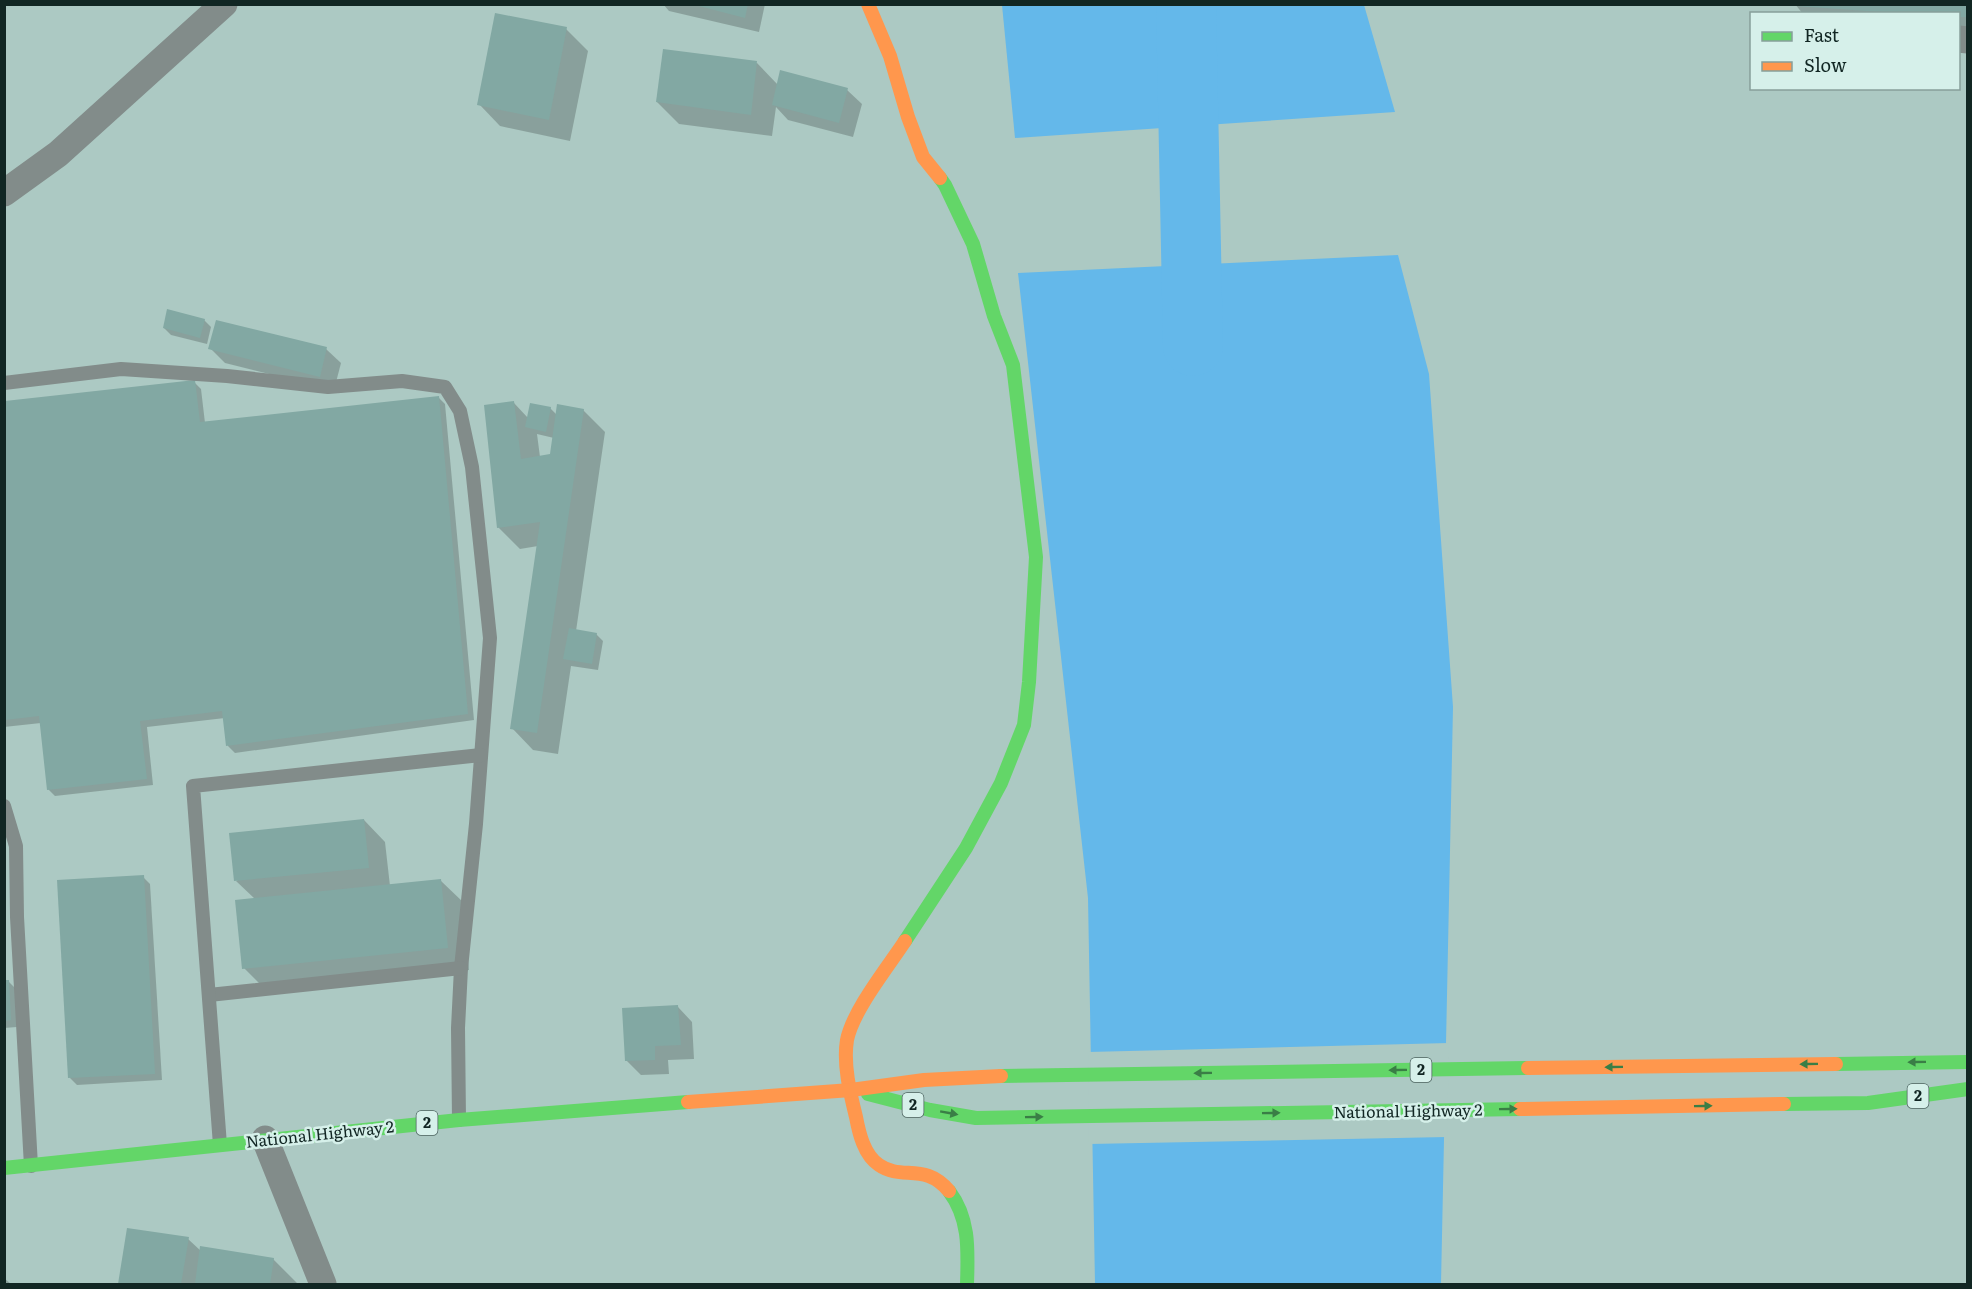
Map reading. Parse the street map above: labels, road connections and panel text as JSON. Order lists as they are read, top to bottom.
{
  "streets": {
    "main road": ["2", "National Highway 2"]
  },
  "legend": ["Fast", "Slow"]
}
